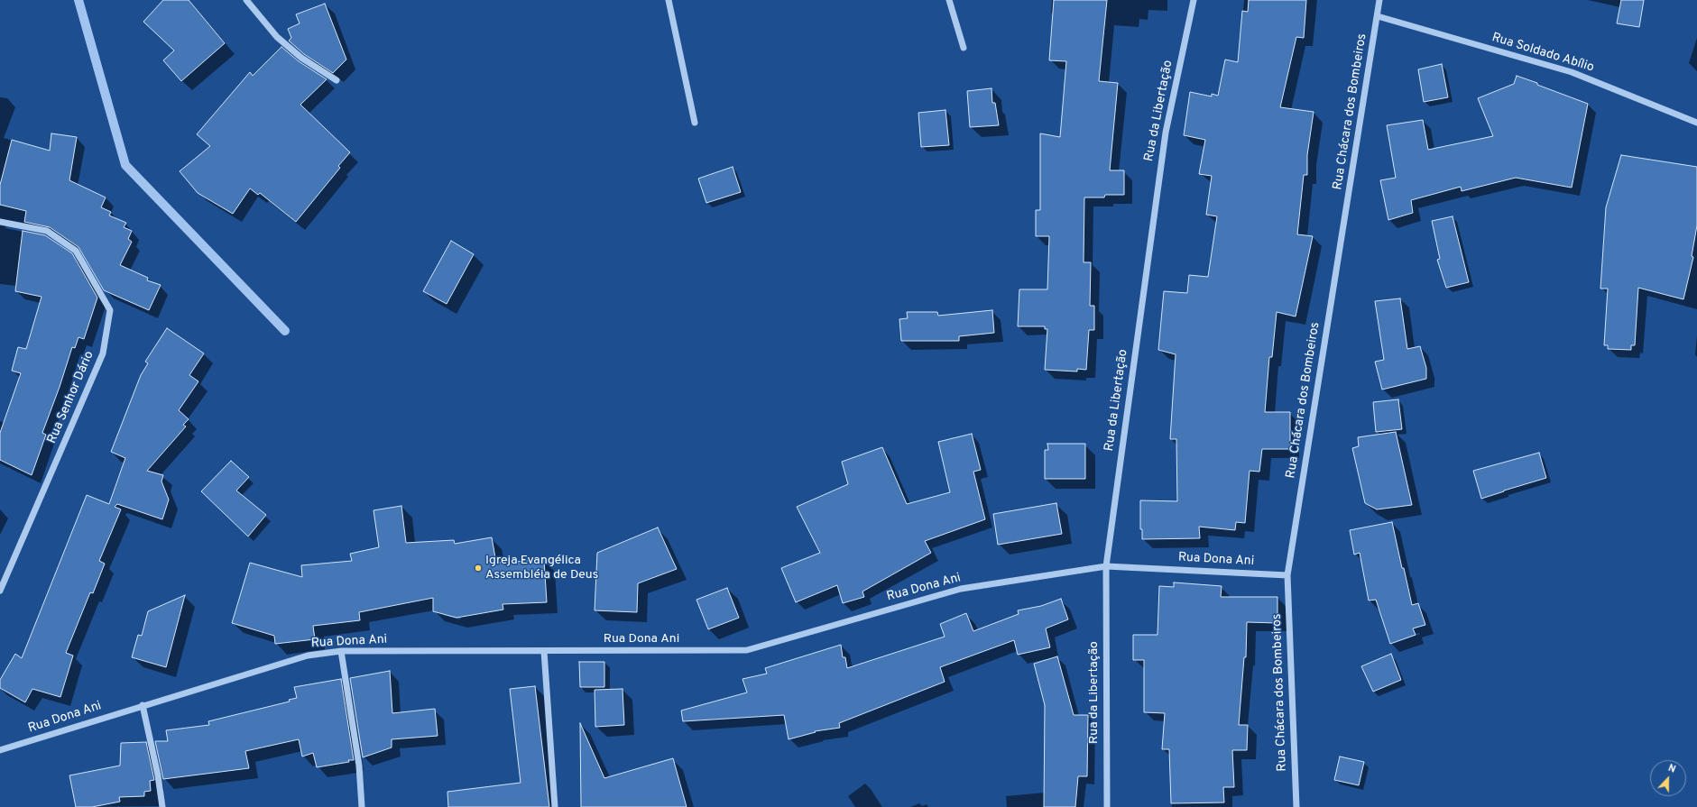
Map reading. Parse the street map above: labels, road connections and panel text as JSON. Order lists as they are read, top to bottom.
{
  "streets": {
    "street": [
      "Rua Soldado Abílio",
      "Rua da Libertação",
      "Rua Chácara dos Bombeiros",
      "Rua Senhor Dário",
      "Rua Dona Ani"
    ]
  },
  "crossings": [
    ["Rua Soldado Abílio", "Rua Chácara dos Bombeiros"],
    ["Rua da Libertação", "Rua Dona Ani"],
    ["Rua Chácara dos Bombeiros", "Rua Dona Ani"]
  ],
  "places": ["Igreja Evangélica Assembléia de Deus"],
  "north": "top"
}
